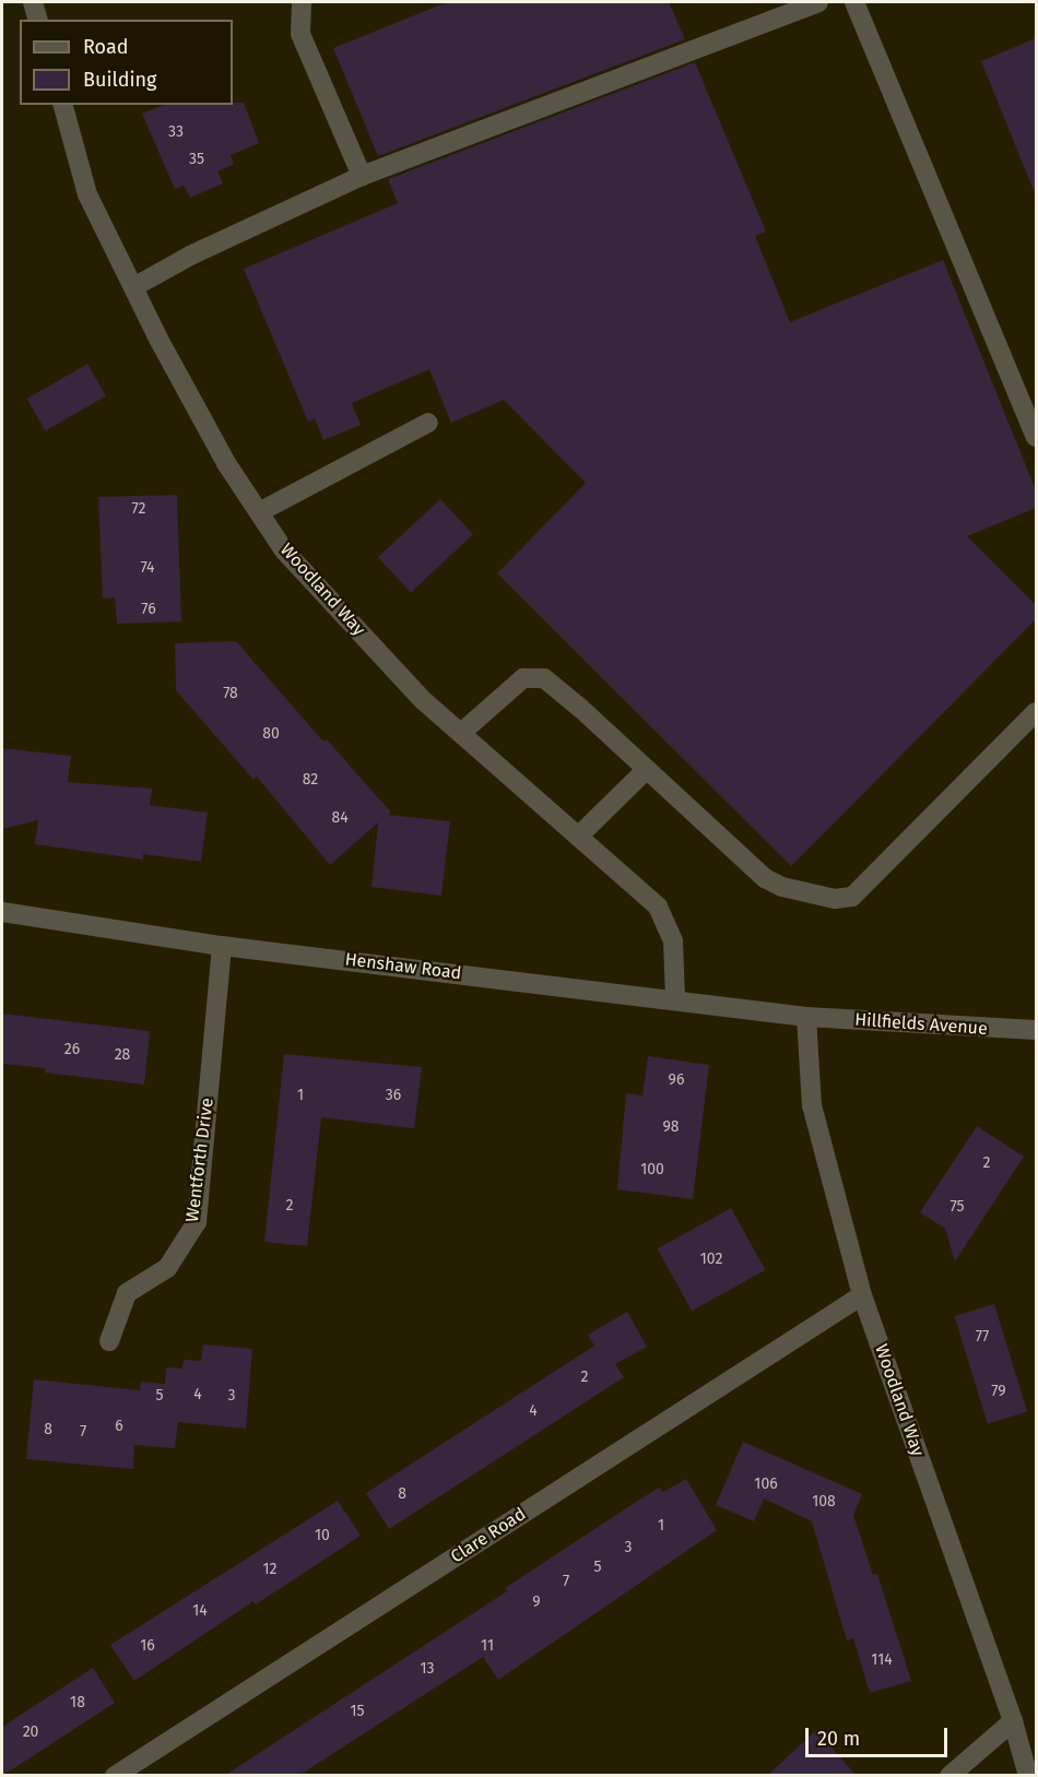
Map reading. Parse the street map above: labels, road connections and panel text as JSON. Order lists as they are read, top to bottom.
{
  "streets": {
    "street": [
      "Woodland Way",
      "Henshaw Road",
      "Hillfields Avenue",
      "Wentforth Drive",
      "Clare Road"
    ]
  },
  "crossings": [
    ["Woodland Way", "Henshaw Road"],
    ["Woodland Way", "Hillfields Avenue"],
    ["Woodland Way", "Clare Road"],
    ["Henshaw Road", "Hillfields Avenue"],
    ["Henshaw Road", "Wentforth Drive"]
  ],
  "house_numbers": [
    "33",
    "35",
    "72",
    "74",
    "76",
    "78",
    "80",
    "82",
    "84",
    "26",
    "28",
    "96",
    "1",
    "36",
    "98",
    "2",
    "100",
    "2",
    "75",
    "102",
    "77",
    "2",
    "79",
    "4",
    "5",
    "3",
    "4",
    "6",
    "8",
    "7",
    "106",
    "8",
    "108",
    "1",
    "10",
    "3",
    "5",
    "12",
    "7",
    "9",
    "14",
    "16",
    "11",
    "114",
    "13",
    "18",
    "15",
    "20"
  ],
  "legend": ["Road", "Building"],
  "scale_bar": "20 m"
}
